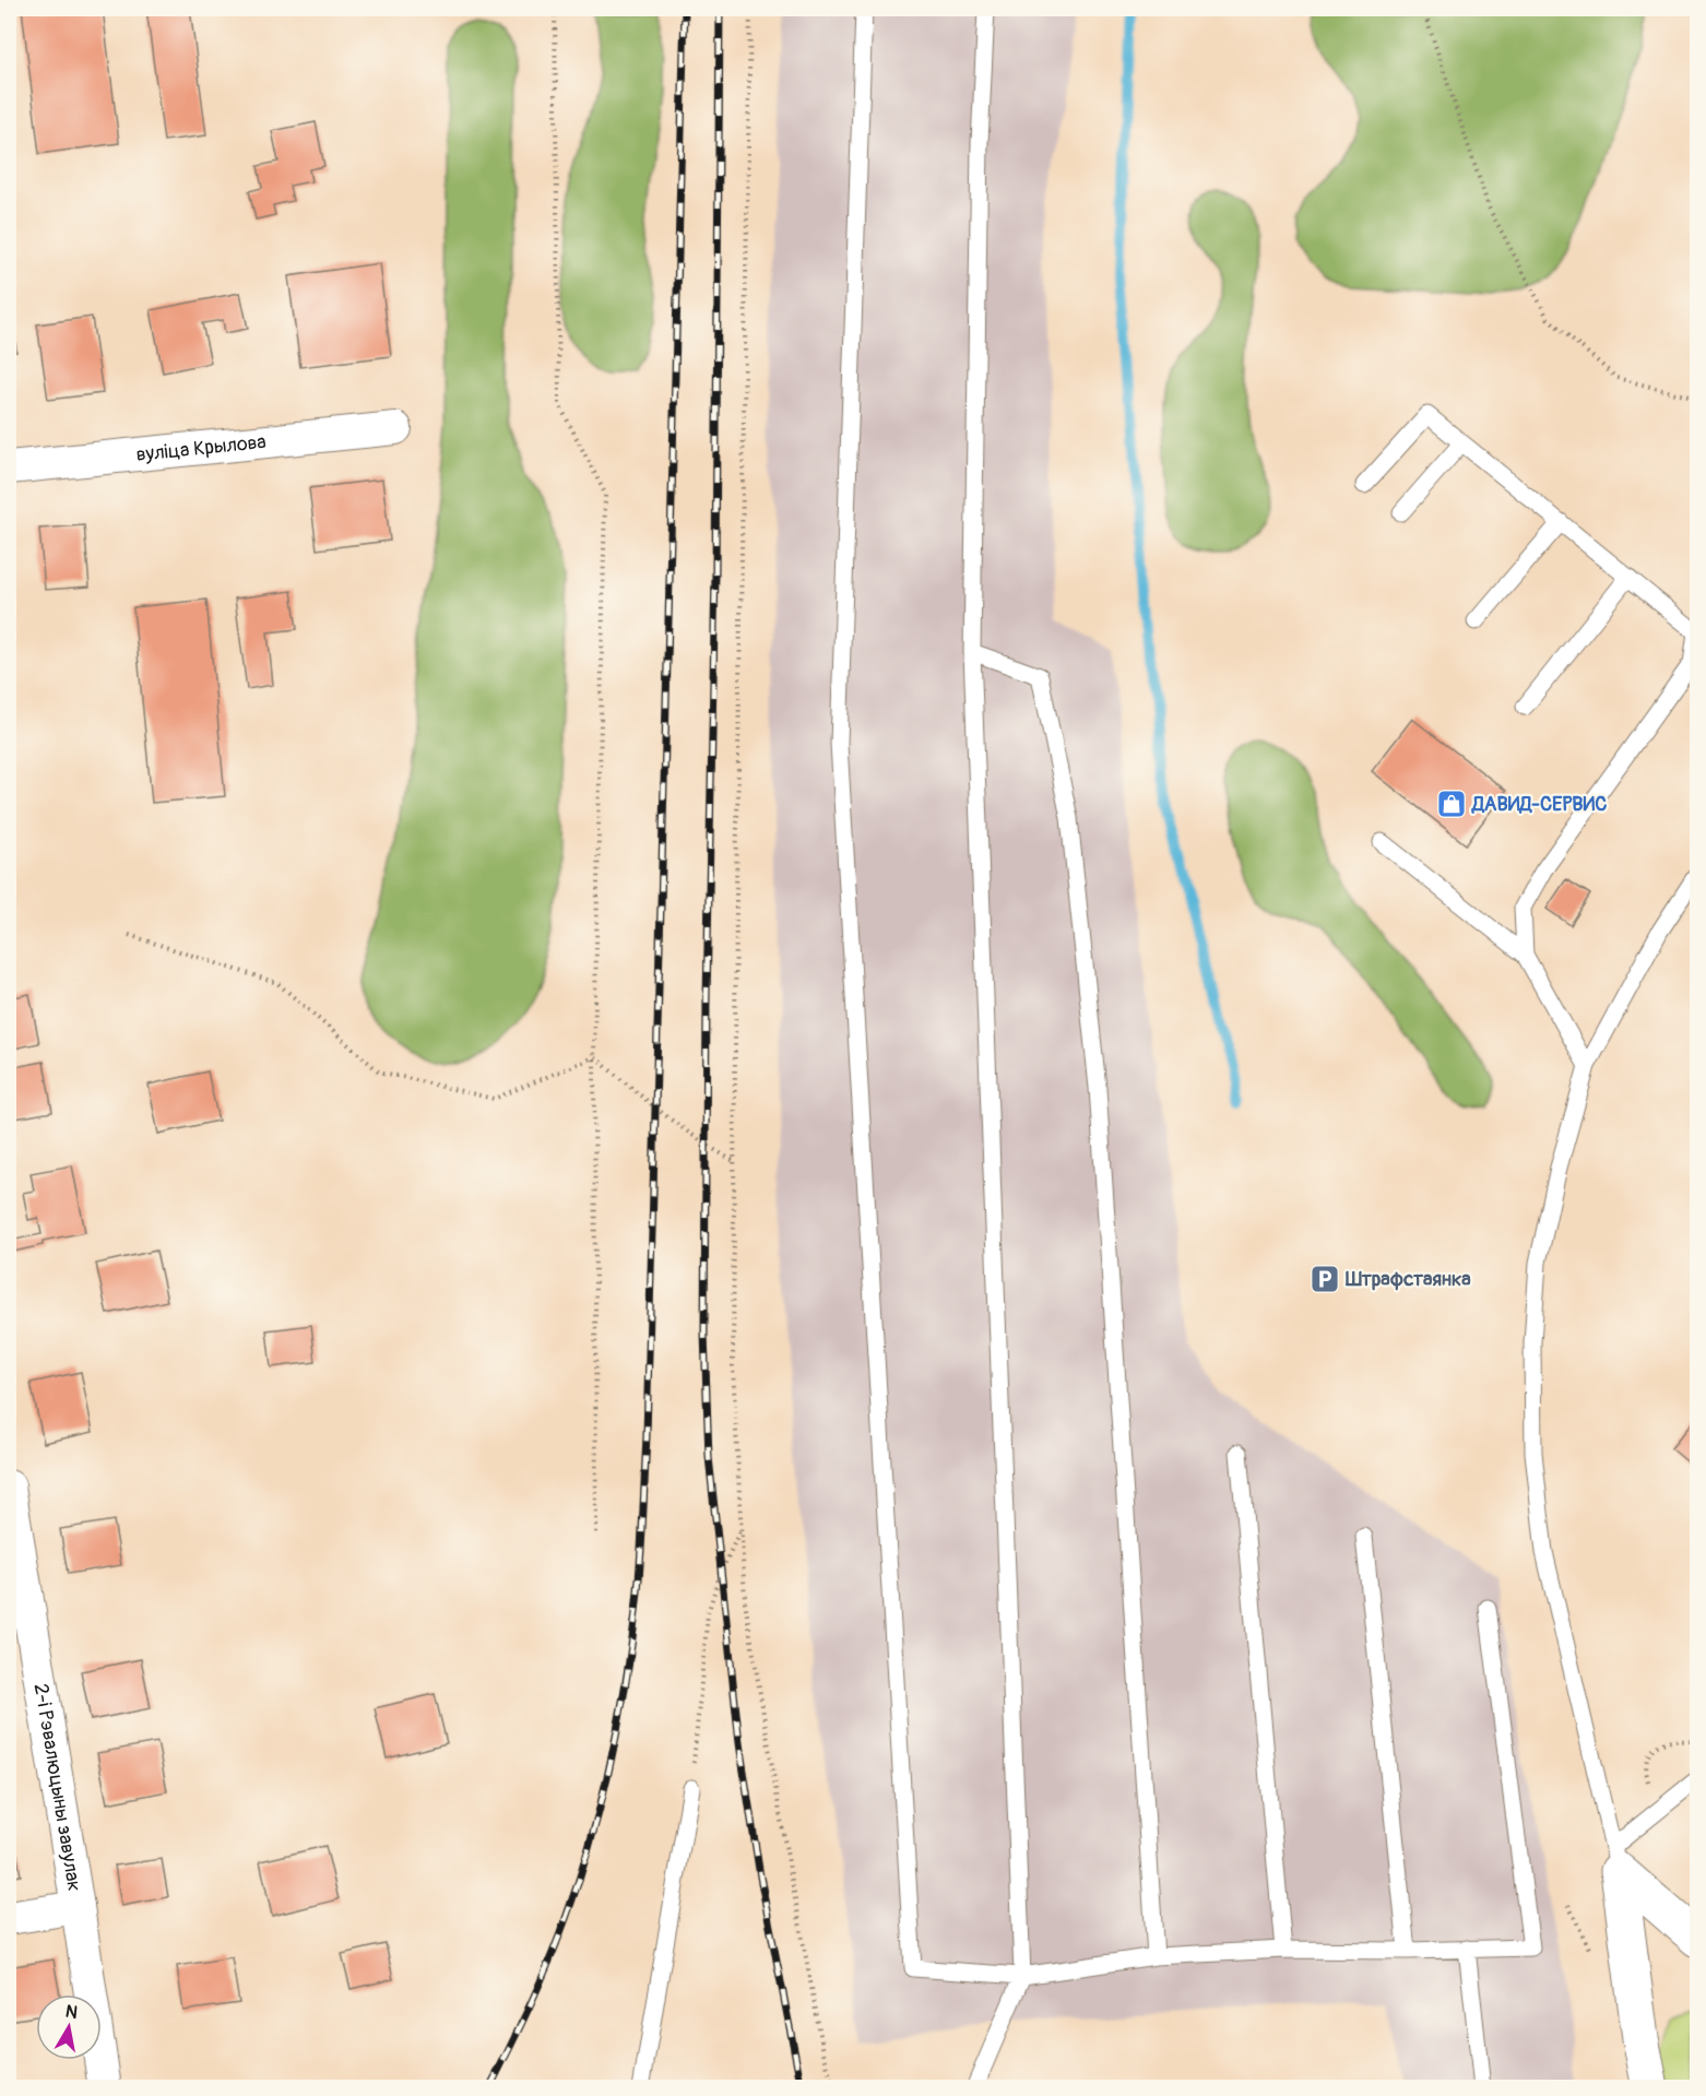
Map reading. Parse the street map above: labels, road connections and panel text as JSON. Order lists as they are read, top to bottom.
{
  "streets": {
    "street": ["вуліца Крылова", "2-і Рэвалюцыны завулак"]
  },
  "places": {
    "shop": ["ДАВИД-СЕРВИС"],
    "parking": ["Штрафстаянка"]
  },
  "north": "top"
}
